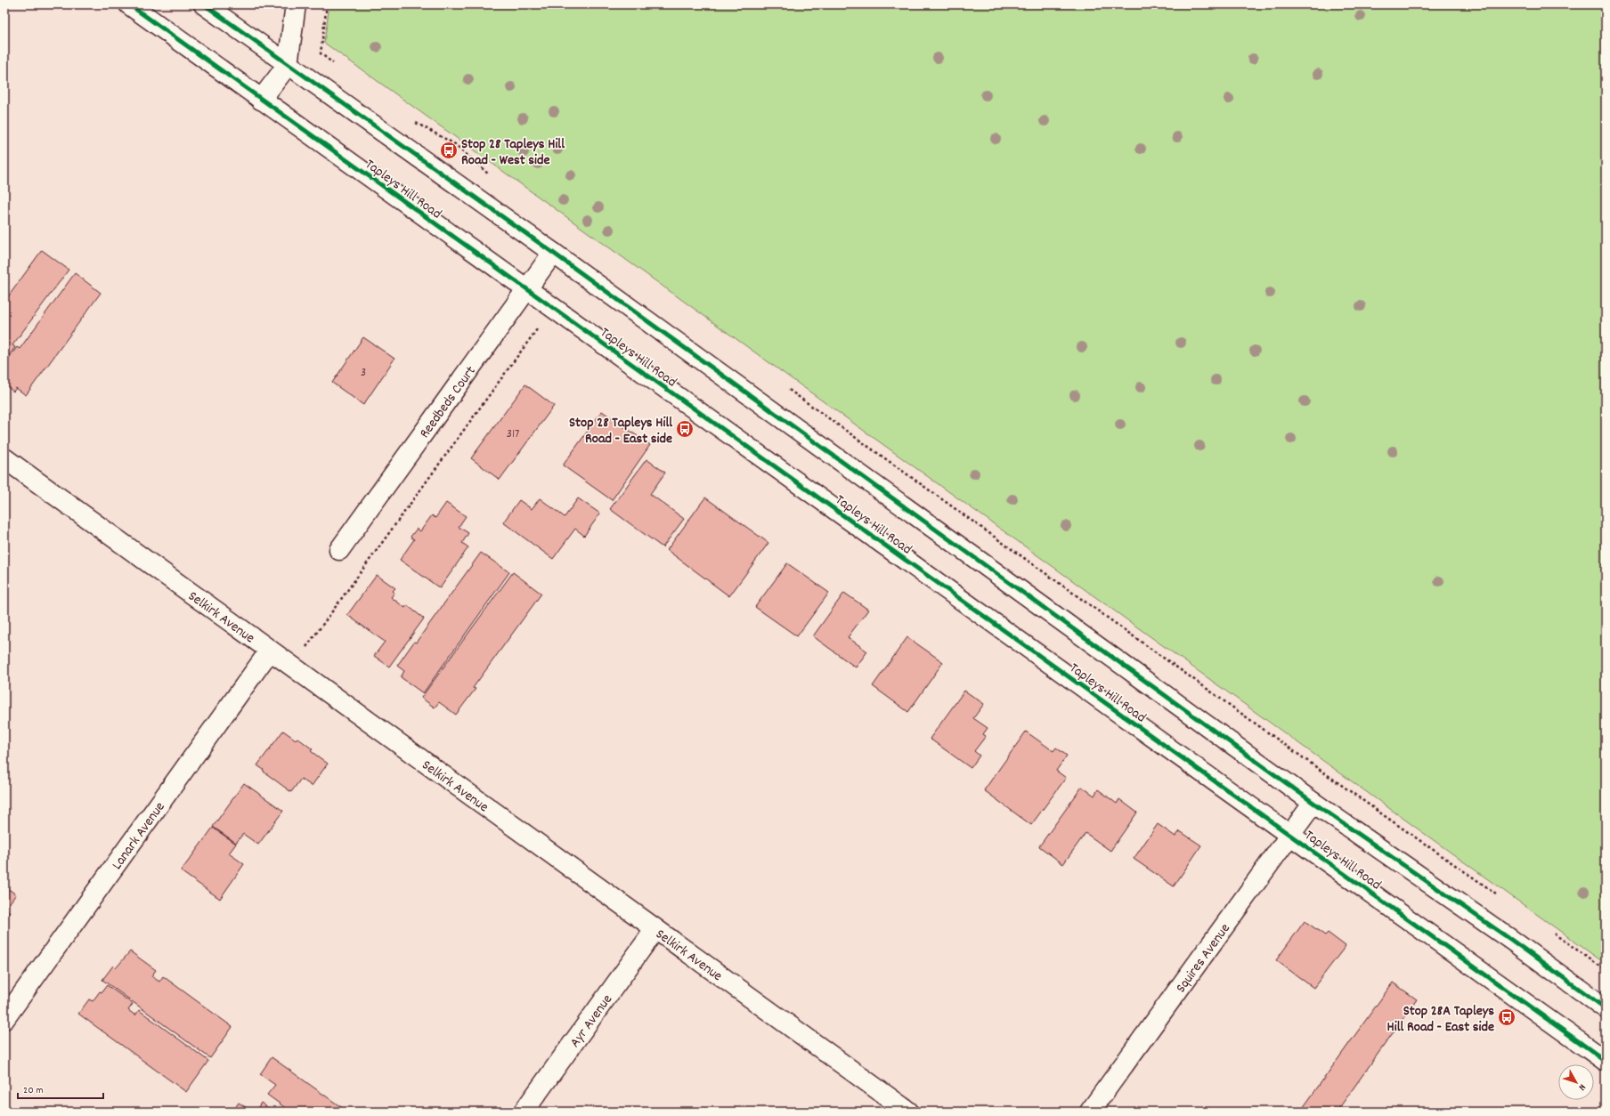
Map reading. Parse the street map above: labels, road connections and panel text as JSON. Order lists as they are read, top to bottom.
{
  "streets": {
    "main road": [
      "Tapleys Hill Road",
      "Reedbeds Court",
      "Selkirk Avenue",
      "Lanark Avenue",
      "Squires Avenue",
      "Ayr Avenue"
    ]
  },
  "crossings": [
    ["Tapleys Hill Road", "Reedbeds Court"],
    ["Tapleys Hill Road", "Squires Avenue"],
    ["Selkirk Avenue", "Lanark Avenue"],
    ["Selkirk Avenue", "Ayr Avenue"]
  ],
  "places": {
    "bus stop": ["Stop 28 Tapleys Hill Road - West side", "Stop 28 Tapleys Hill Road - East side", "Stop 28A Tapleys Hill Road - East side"]
  },
  "house_numbers": ["3", "317"],
  "scale_bar": "20 m",
  "north": "bottom right"
}
